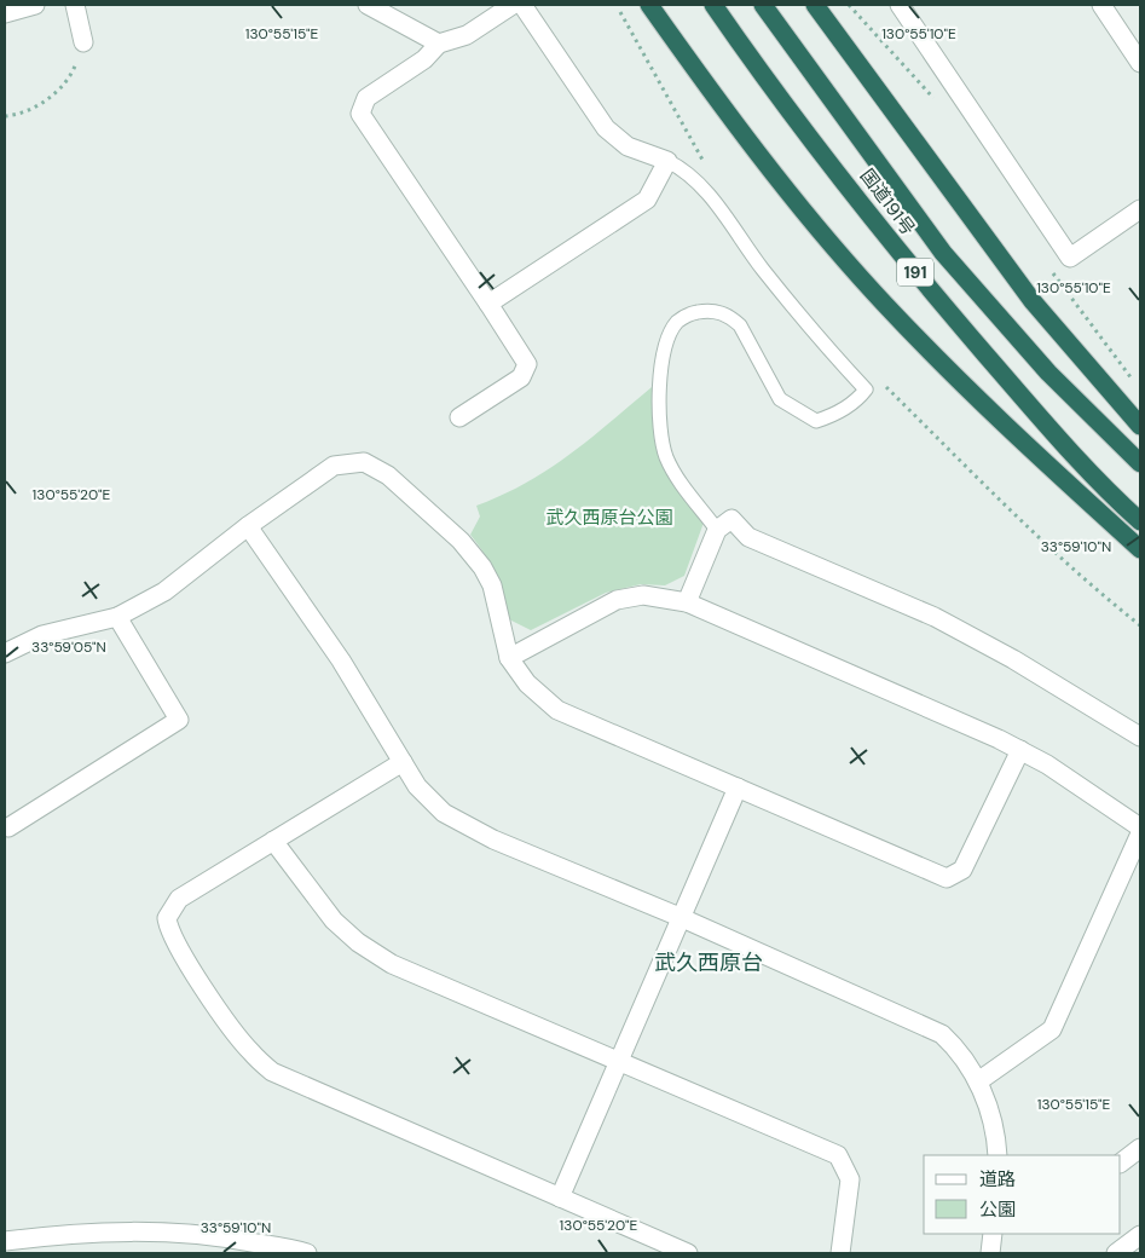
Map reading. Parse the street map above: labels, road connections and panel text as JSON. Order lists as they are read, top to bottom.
{
  "streets": {
    "highway": ["国道191号", "191"]
  },
  "districts": ["武久西原台"],
  "parks": ["武久西原台公園"],
  "legend": ["道路", "公園"],
  "coordinates": [
    "130°55'15\"E",
    "130°55'10\"E",
    "130°55'20\"E",
    "33°59'10\"N",
    "33°59'05\"N"
  ]
}
